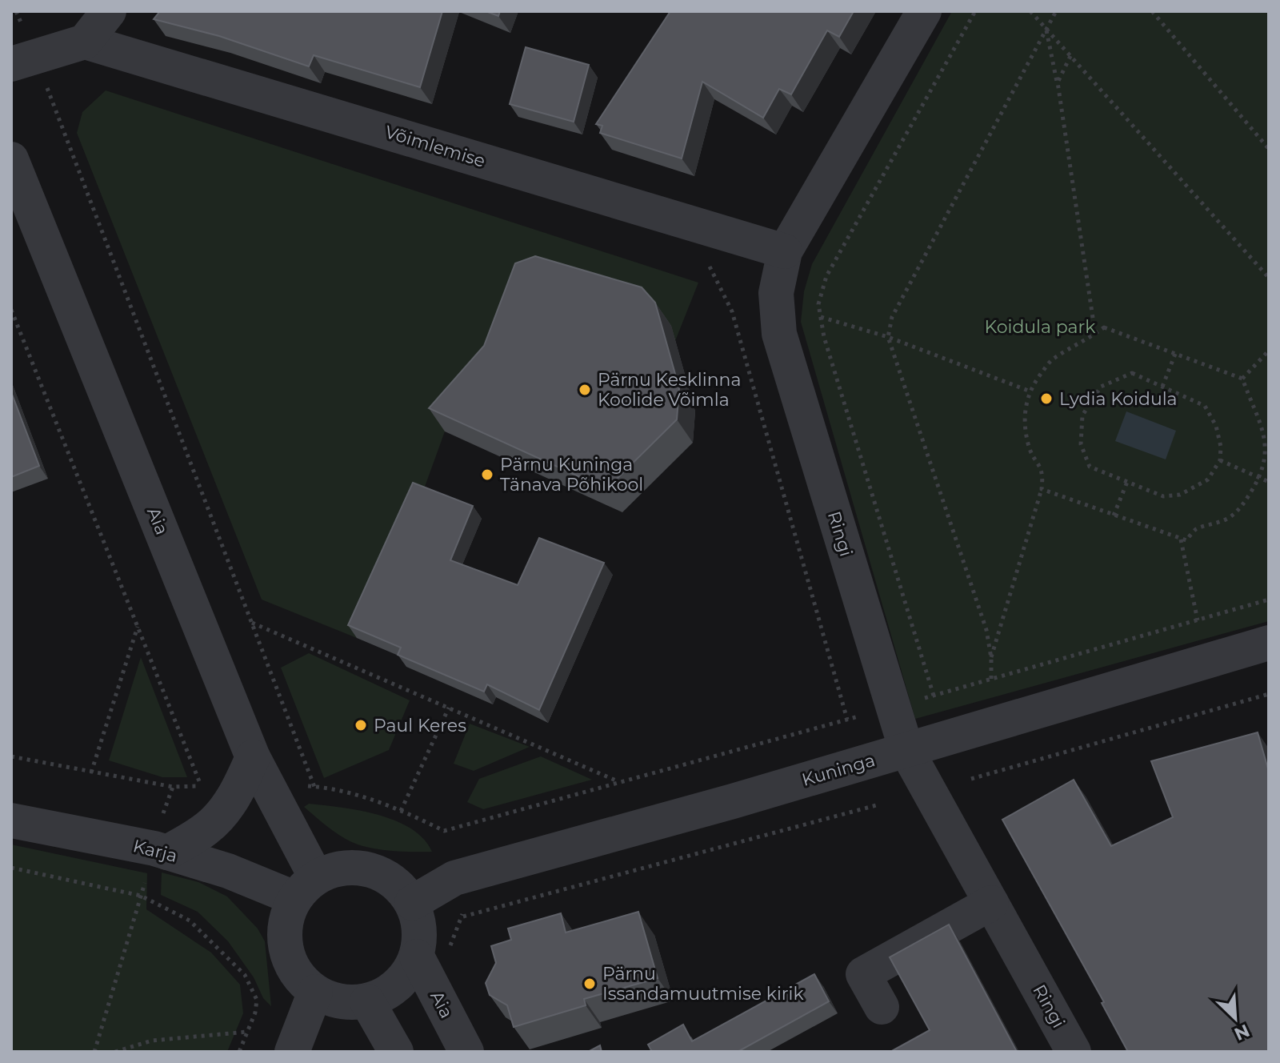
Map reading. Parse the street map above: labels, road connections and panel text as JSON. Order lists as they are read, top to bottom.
{
  "streets": {
    "street": [
      "Võimlemise",
      "Aia",
      "Ringi",
      "Kuninga",
      "Karja"
    ]
  },
  "crossings": [
    ["Võimlemise", "Ringi"],
    ["Aia", "Kuninga"],
    ["Aia", "Karja"],
    ["Ringi", "Kuninga"],
    ["Kuninga", "Karja"]
  ],
  "parks": ["Koidula park"],
  "places": [
    "Pärnu Kesklinna Koolide Võimla",
    "Lydia Koidula",
    "Pärnu Kuninga Tänava Põhikool",
    "Paul Keres",
    "Pärnu Issandamuutmise kirik"
  ],
  "north": "bottom right"
}
